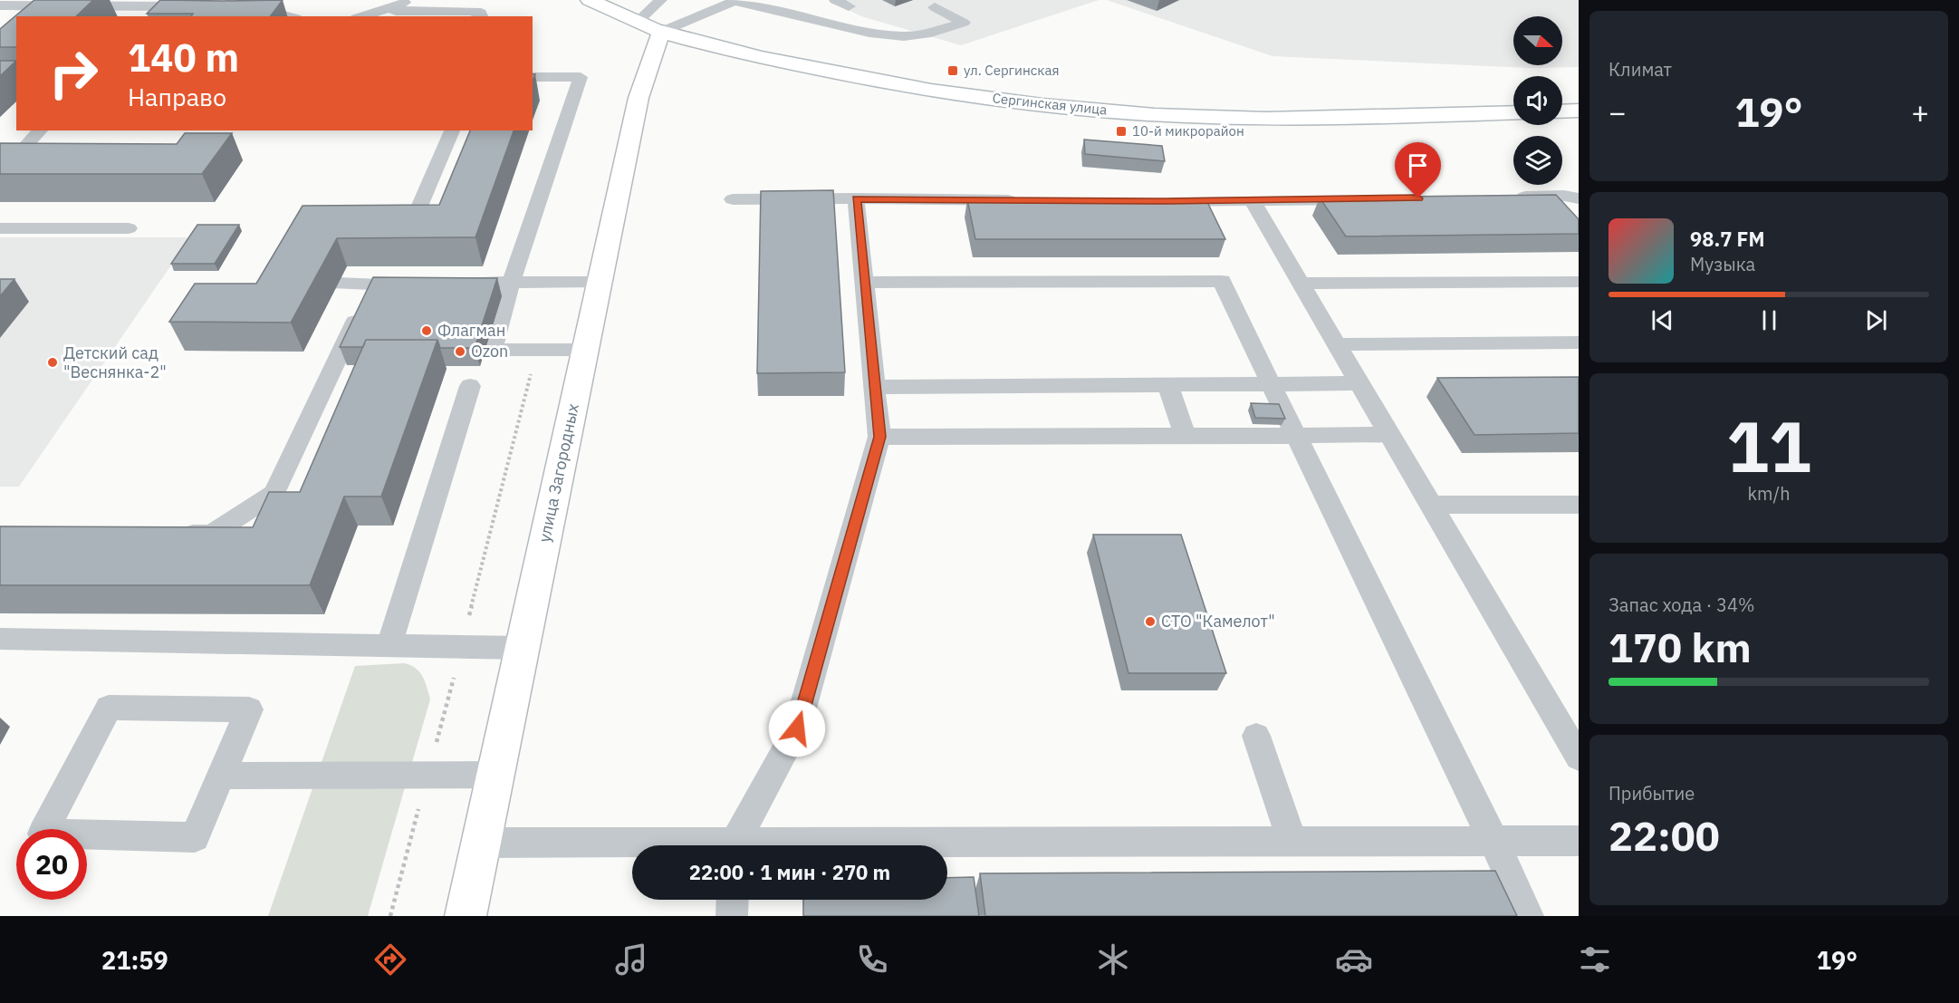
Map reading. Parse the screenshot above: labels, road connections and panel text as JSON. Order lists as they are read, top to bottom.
{
  "streets": {
    "main road": ["Сергинская улица", "улица Загородных"]
  },
  "crossings": [
    ["Сергинская улица", "улица Загородных"]
  ],
  "places": {
    "transit": ["ул. Сергинская", "10-й микрорайон"],
    "other": [
      "Флагман",
      "Ozon",
      "Детский сад \"Веснянка-2\"",
      "СТО \"Камелот\""
    ]
  },
  "north": "right",
  "page": {
    "tile": [
      "Климат",
      ["11", "km/h"],
      ["Запас хода · 34%", "170 km"],
      ["Прибытие", "22:00"]
    ],
    "turn": ["140 m", "Направо"],
    "heat": ["−", "19°", "+"],
    "song": ["98.7 FM", "Музыка"],
    "limit": "20",
    "trip": "22:00 · 1 мин · 270 m",
    "tabs": ["21:59", "19°"]
  }
}
